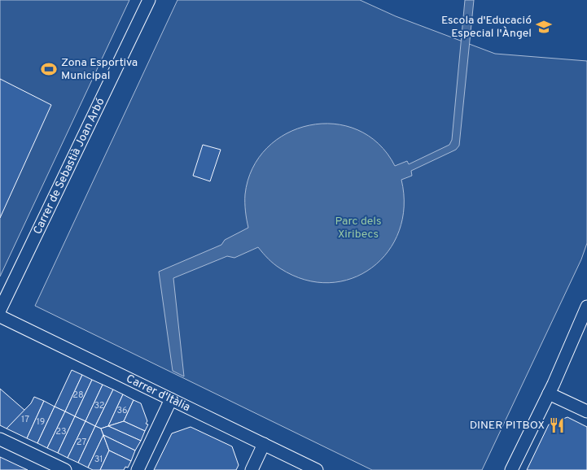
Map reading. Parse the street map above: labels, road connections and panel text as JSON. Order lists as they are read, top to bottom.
{
  "streets": {
    "street": ["Carrer de Sebastià Joan Arbó", "Carrer d'Itàlia"]
  },
  "parks": ["Parc dels Xiribecs"],
  "places": {
    "school or university": ["Escola d'Educació Especial l'Àngel"],
    "sports": ["Zona Esportiva Municipal"],
    "restaurant": ["DINER PITBOX"]
  },
  "house_numbers": [
    "28",
    "32",
    "36",
    "17",
    "19",
    "23",
    "27",
    "31"
  ]
}
